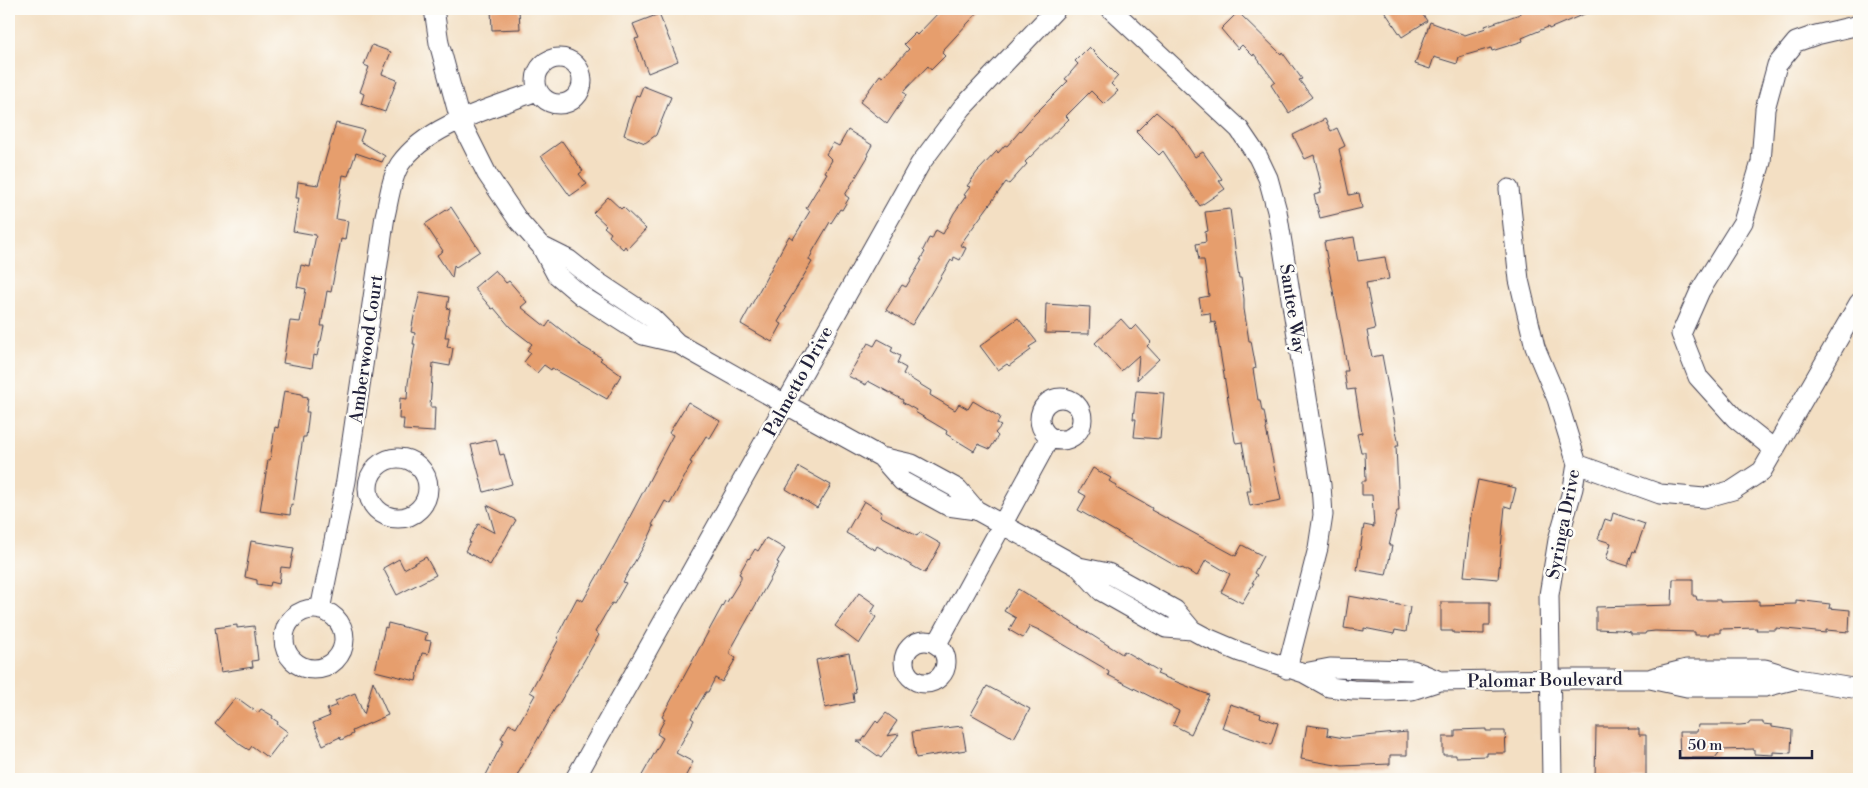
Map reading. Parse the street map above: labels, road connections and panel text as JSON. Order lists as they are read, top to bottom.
{
  "streets": {
    "street": [
      "Santee Way",
      "Amberwood Court",
      "Palmetto Drive",
      "Syringa Drive",
      "Palomar Boulevard"
    ]
  },
  "crossings": [
    ["Santee Way", "Palomar Boulevard"],
    ["Amberwood Court", "Palomar Boulevard"],
    ["Palmetto Drive", "Palomar Boulevard"],
    ["Syringa Drive", "Palomar Boulevard"]
  ],
  "scale_bar": "50 m"
}
